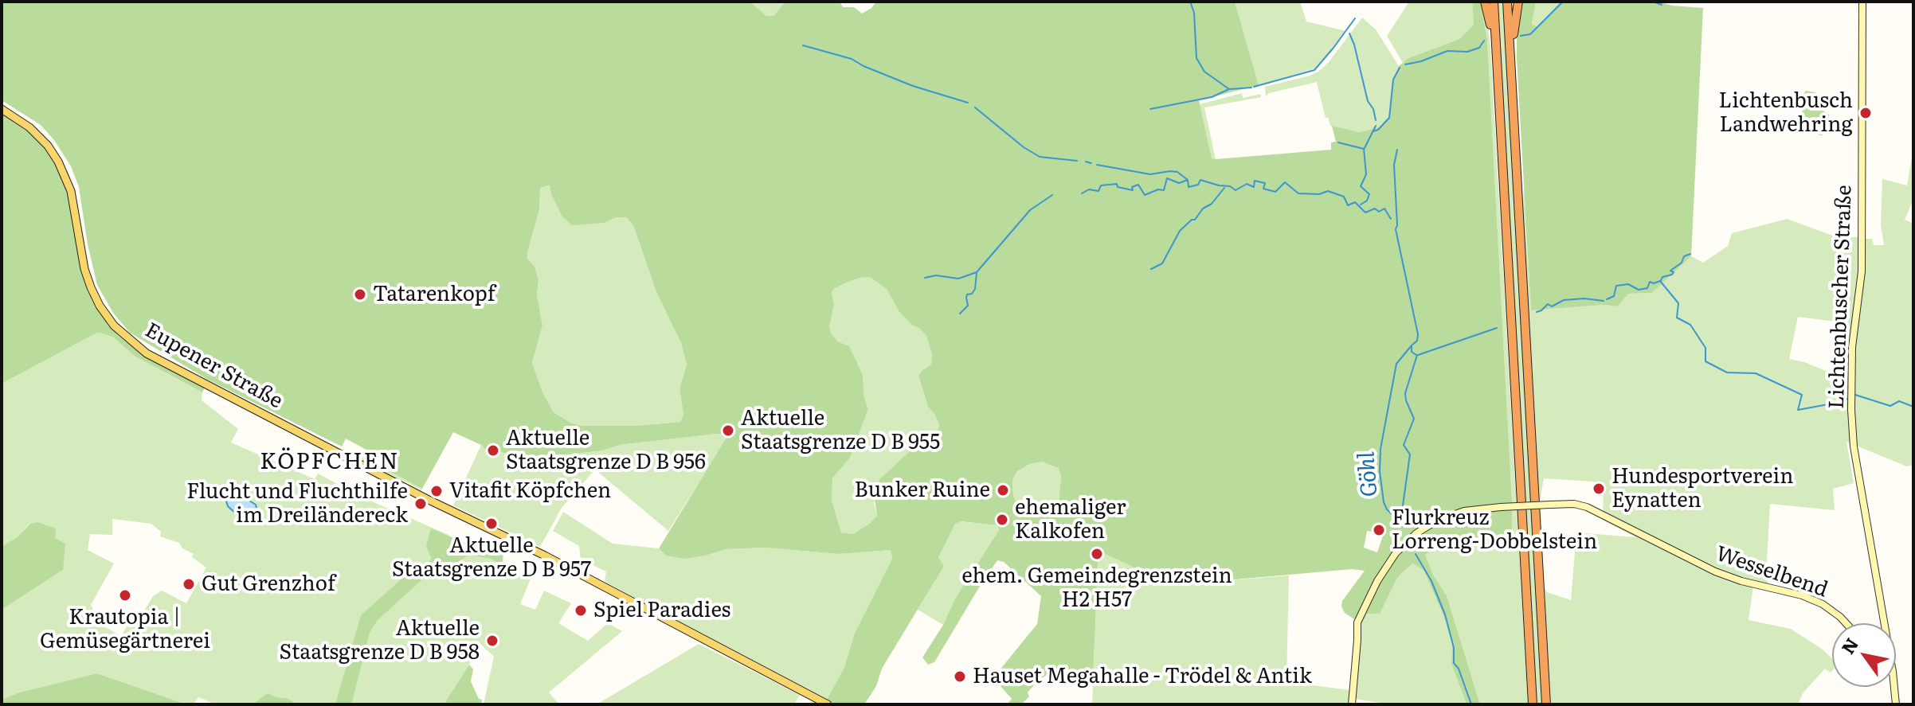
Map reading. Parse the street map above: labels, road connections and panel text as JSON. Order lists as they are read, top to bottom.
{
  "streets": {
    "main road": ["Eupener Straße"],
    "street": ["Lichtenbuscher Straße", "Wesselbend"]
  },
  "districts": ["KÖPFCHEN"],
  "water": ["Göhl"],
  "places": [
    "Lichtenbusch Landwehring",
    "Tatarenkopf",
    "Aktuelle Staatsgrenze D B 955",
    "Aktuelle Staatsgrenze D B 956",
    "Hundesportverein Eynatten",
    "Bunker Ruine",
    "Vitafit Köpfchen",
    "Flucht und Fluchthilfe im Dreiländereck",
    "ehemaliger Kalkofen",
    "Aktuelle Staatsgrenze D B 957",
    "Flurkreuz Lorreng-Dobbelstein",
    "ehem. Gemeindegrenzstein H2 H57",
    "Gut Grenzhof",
    "Krautopia | Gemüsegärtnerei",
    "Spiel Paradies",
    "Aktuelle Staatsgrenze D B 958",
    "Hauset Megahalle - Trödel & Antik"
  ],
  "north": "top left"
}
